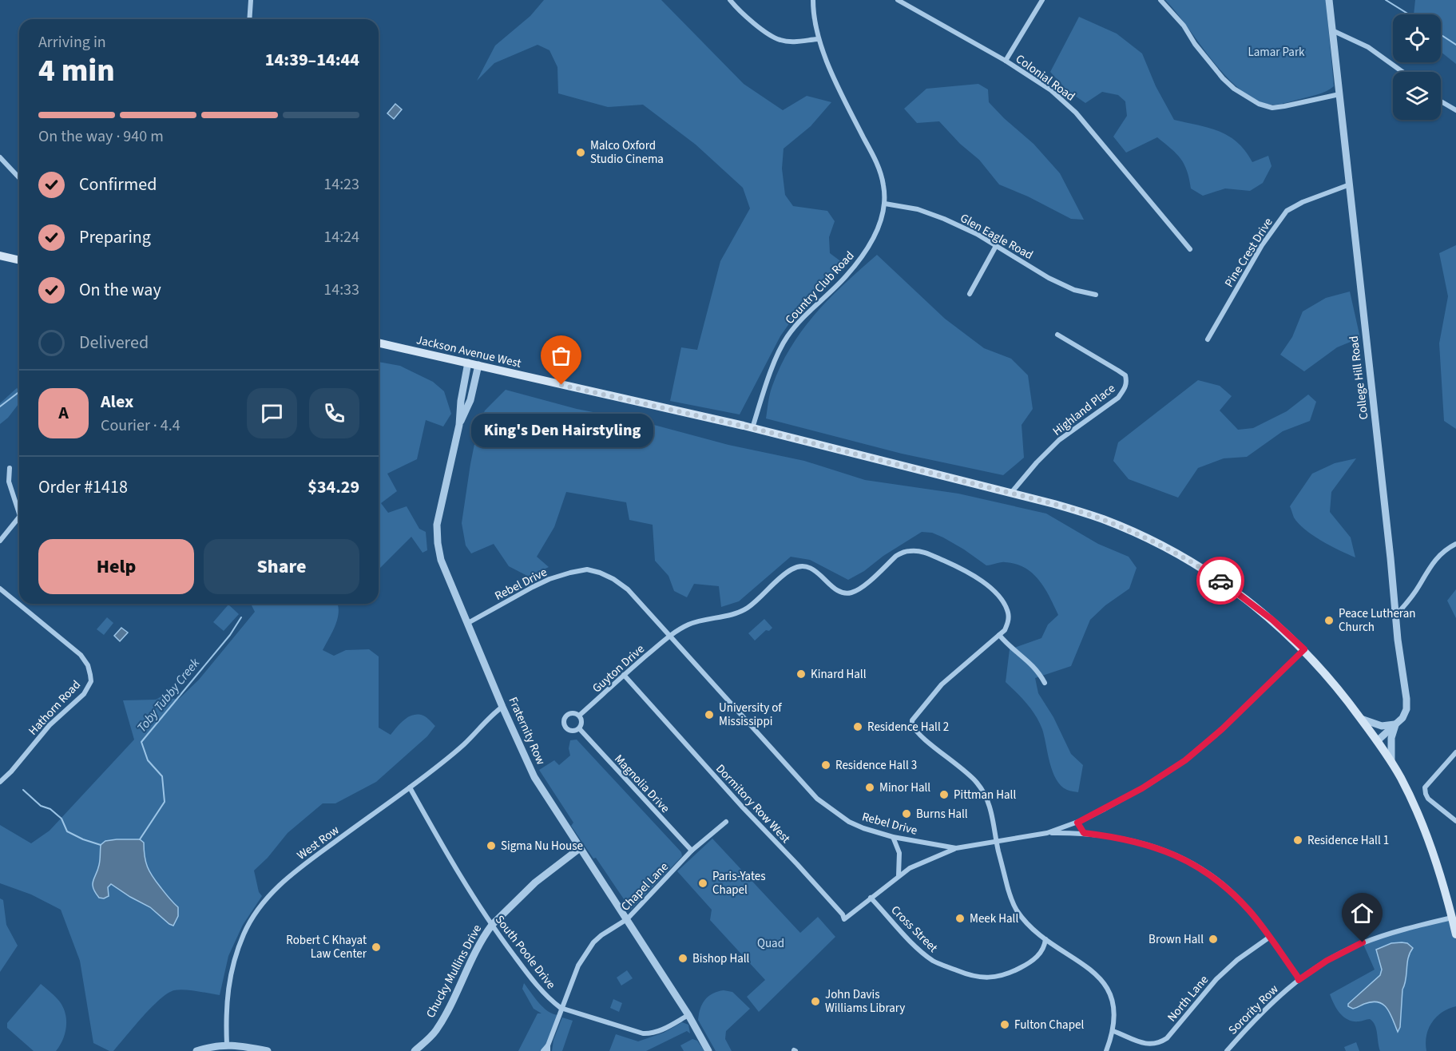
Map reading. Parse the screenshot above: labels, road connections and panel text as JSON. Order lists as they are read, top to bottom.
{
  "streets": {
    "main road": ["Jackson Avenue West"],
    "street": [
      "Colonial Road",
      "Glen Eagle Road",
      "Pine Crest Drive",
      "Country Club Road",
      "College Hill Road",
      "Highland Place",
      "Rebel Drive",
      "Guyton Drive",
      "Hathorn Road",
      "Fraternity Row",
      "Magnolia Drive",
      "Dormitory Row West",
      "West Row",
      "Chapel Lane",
      "Cross Street",
      "South Poole Drive",
      "Chucky Mullins Drive",
      "North Lane",
      "Sorority Row"
    ]
  },
  "crossings": [
    ["Glen Eagle Road", "Country Club Road"],
    ["Pine Crest Drive", "College Hill Road"],
    ["Country Club Road", "Jackson Avenue West"],
    ["Jackson Avenue West", "College Hill Road"],
    ["Jackson Avenue West", "Highland Place"],
    ["Jackson Avenue West", "Rebel Drive"],
    ["Jackson Avenue West", "Fraternity Row"],
    ["Jackson Avenue West", "Sorority Row"],
    ["Rebel Drive", "Guyton Drive"],
    ["Rebel Drive", "Fraternity Row"],
    ["Rebel Drive", "Dormitory Row West"],
    ["Guyton Drive", "Magnolia Drive"],
    ["Guyton Drive", "Dormitory Row West"],
    ["Fraternity Row", "West Row"],
    ["Fraternity Row", "Chapel Lane"],
    ["Fraternity Row", "South Poole Drive"],
    ["Fraternity Row", "Chucky Mullins Drive"],
    ["Magnolia Drive", "Chapel Lane"],
    ["Dormitory Row West", "Cross Street"],
    ["West Row", "South Poole Drive"],
    ["Chapel Lane", "South Poole Drive"],
    ["South Poole Drive", "Chucky Mullins Drive"]
  ],
  "water": ["Toby Tubby Creek"],
  "parks": ["Lamar Park", "Quad"],
  "places": [
    "Malco Oxford Studio Cinema",
    "King's Den Hairstyling",
    "Peace Lutheran Church",
    "Kinard Hall",
    "University of Mississippi",
    "Residence Hall 2",
    "Residence Hall 3",
    "Minor Hall",
    "Pittman Hall",
    "Burns Hall",
    "Residence Hall 1",
    "Sigma Nu House",
    "Paris-Yates Chapel",
    "Meek Hall",
    "Brown Hall",
    "Robert C Khayat Law Center",
    "Bishop Hall",
    "John Davis Williams Library",
    "Fulton Chapel"
  ],
  "page": {
    "heading": ["4 min", "Arriving in", "14:39–14:44"],
    "panel": [
      "Alex",
      "Courier · 4.4",
      "Order #1418",
      "$34.29"
    ],
    "bar": "On the way · 940 m",
    "list": [
      ["Confirmed", "14:23"],
      ["Preparing", "14:24"],
      ["On the way", "14:33"],
      "Delivered"
    ],
    "round": "A",
    "bubble": "King's Den Hairstyling",
    "buttons": ["Help", "Share"]
  }
}
